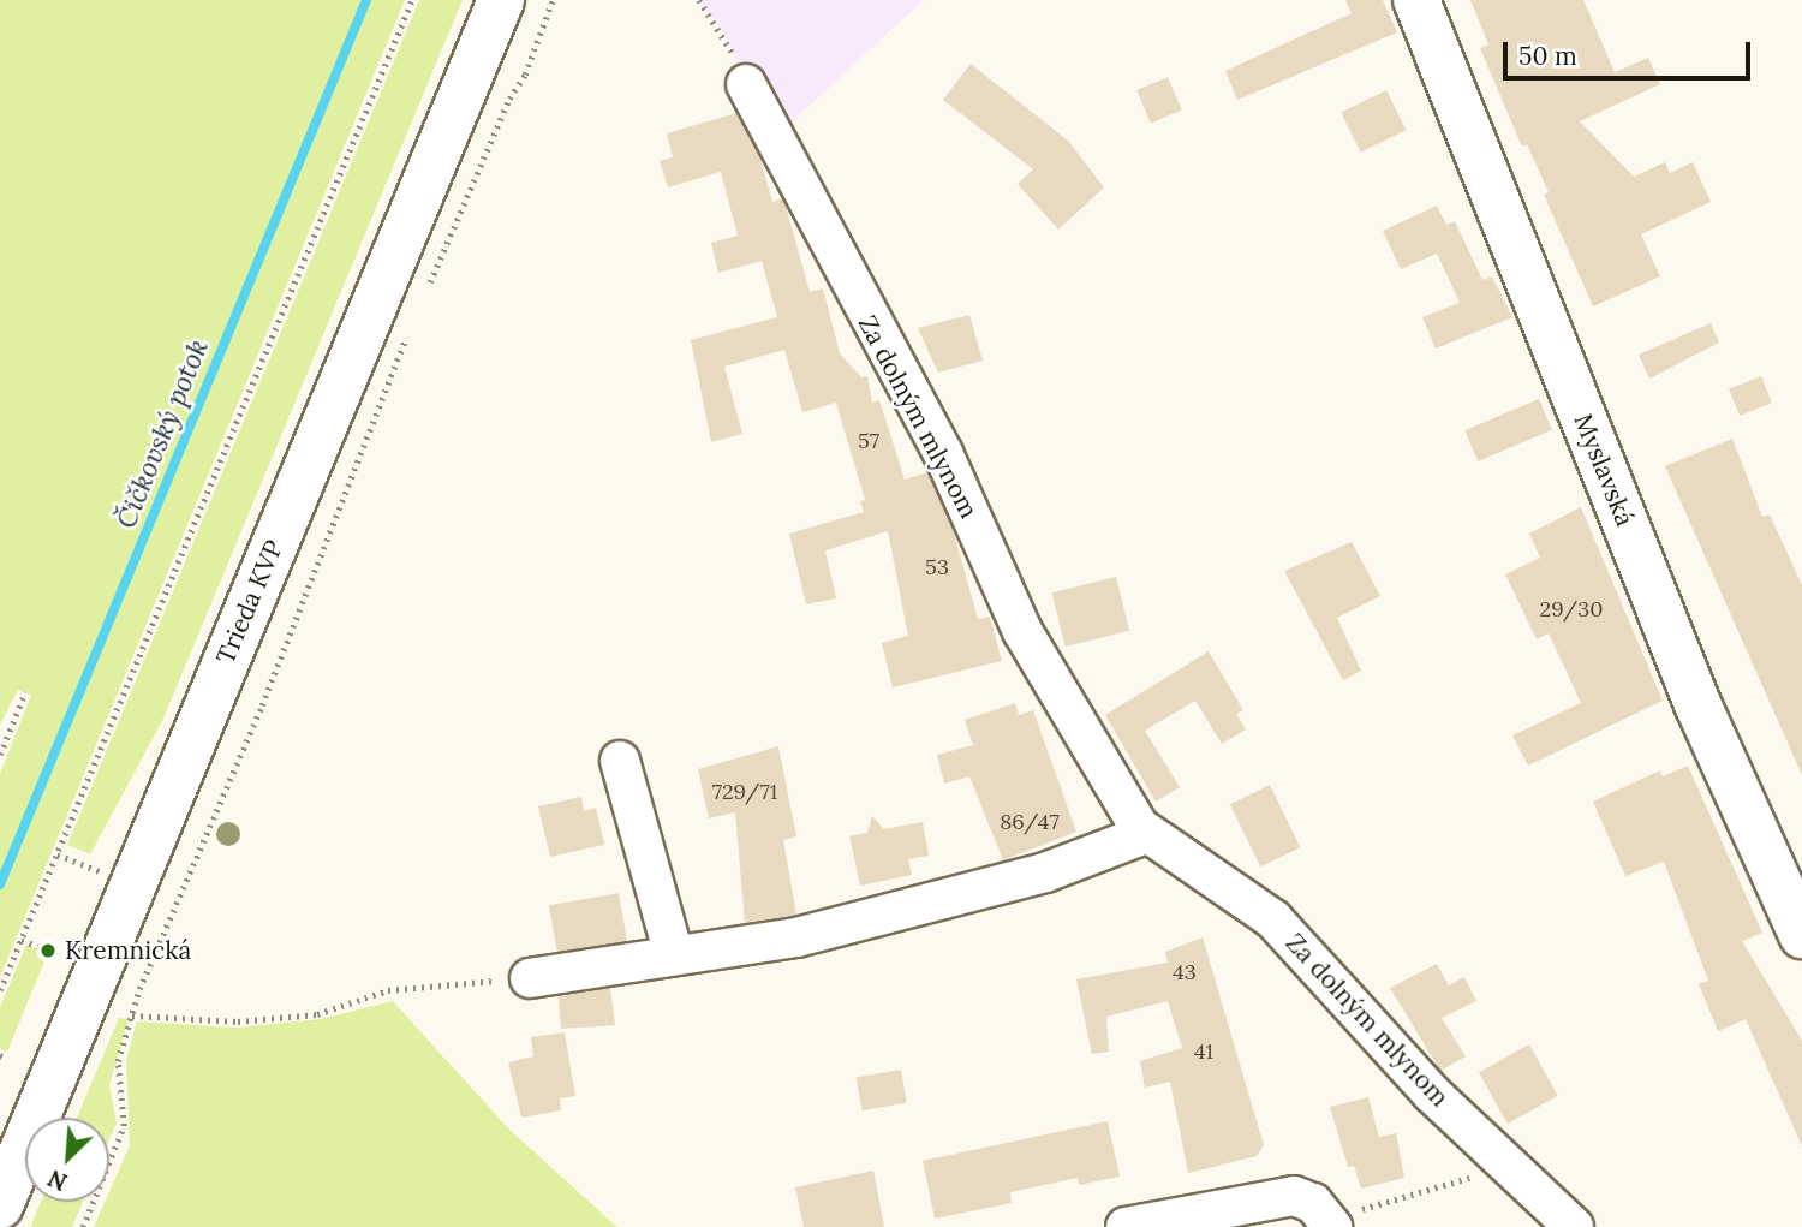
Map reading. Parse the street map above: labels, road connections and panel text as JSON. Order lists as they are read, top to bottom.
{
  "streets": {
    "street": ["Za dolným mlynom", "Myslavská", "Trieda KVP"]
  },
  "water": ["Čičkovský potok"],
  "places": ["Kremnická"],
  "house_numbers": [
    "57",
    "53",
    "29/30",
    "729/71",
    "86/47",
    "43",
    "41"
  ],
  "scale_bar": "50 m",
  "north": "bottom left"
}
